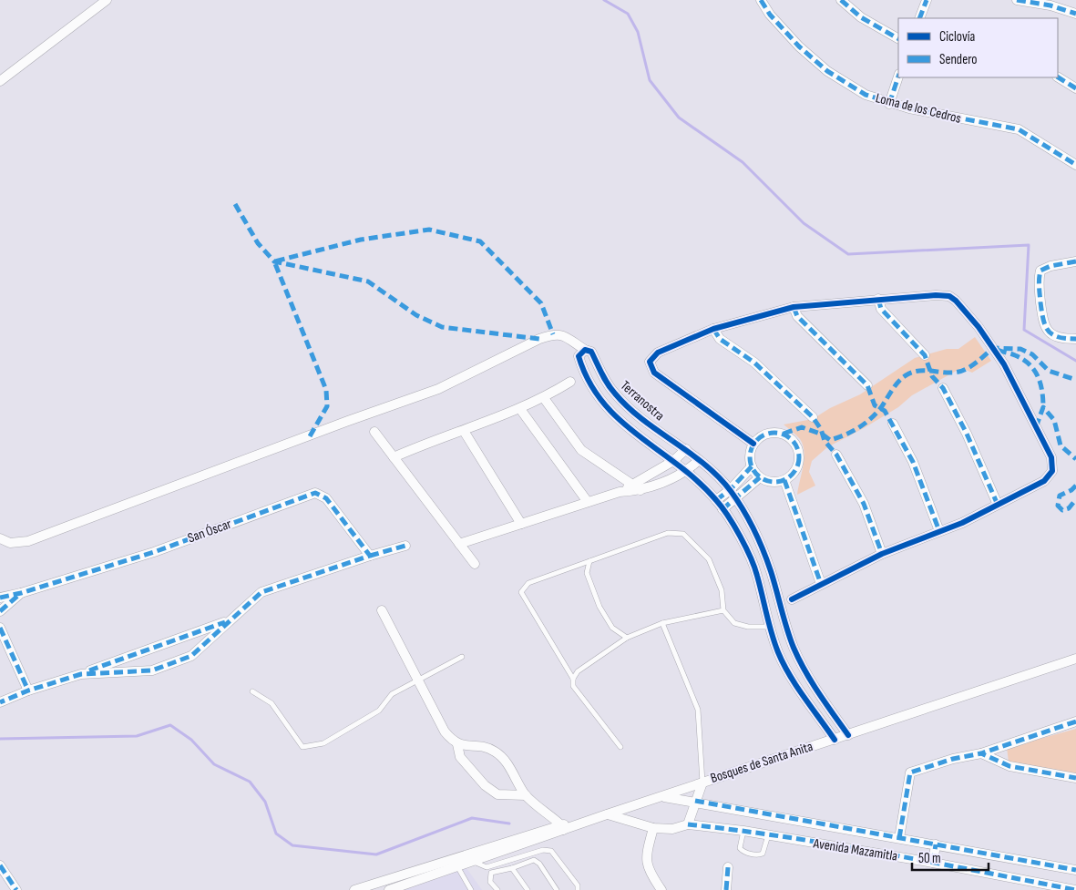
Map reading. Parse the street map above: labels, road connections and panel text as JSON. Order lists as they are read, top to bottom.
{
  "streets": {
    "street": [
      "Loma de los Cedros",
      "Terranostra",
      "San Óscar",
      "Bosques de Santa Anita",
      "Avenida Mazamitla"
    ]
  },
  "crossings": [
    ["Terranostra", "Bosques de Santa Anita"],
    ["Bosques de Santa Anita", "Avenida Mazamitla"]
  ],
  "legend": ["Ciclovía", "Sendero"],
  "scale_bar": "50 m"
}
